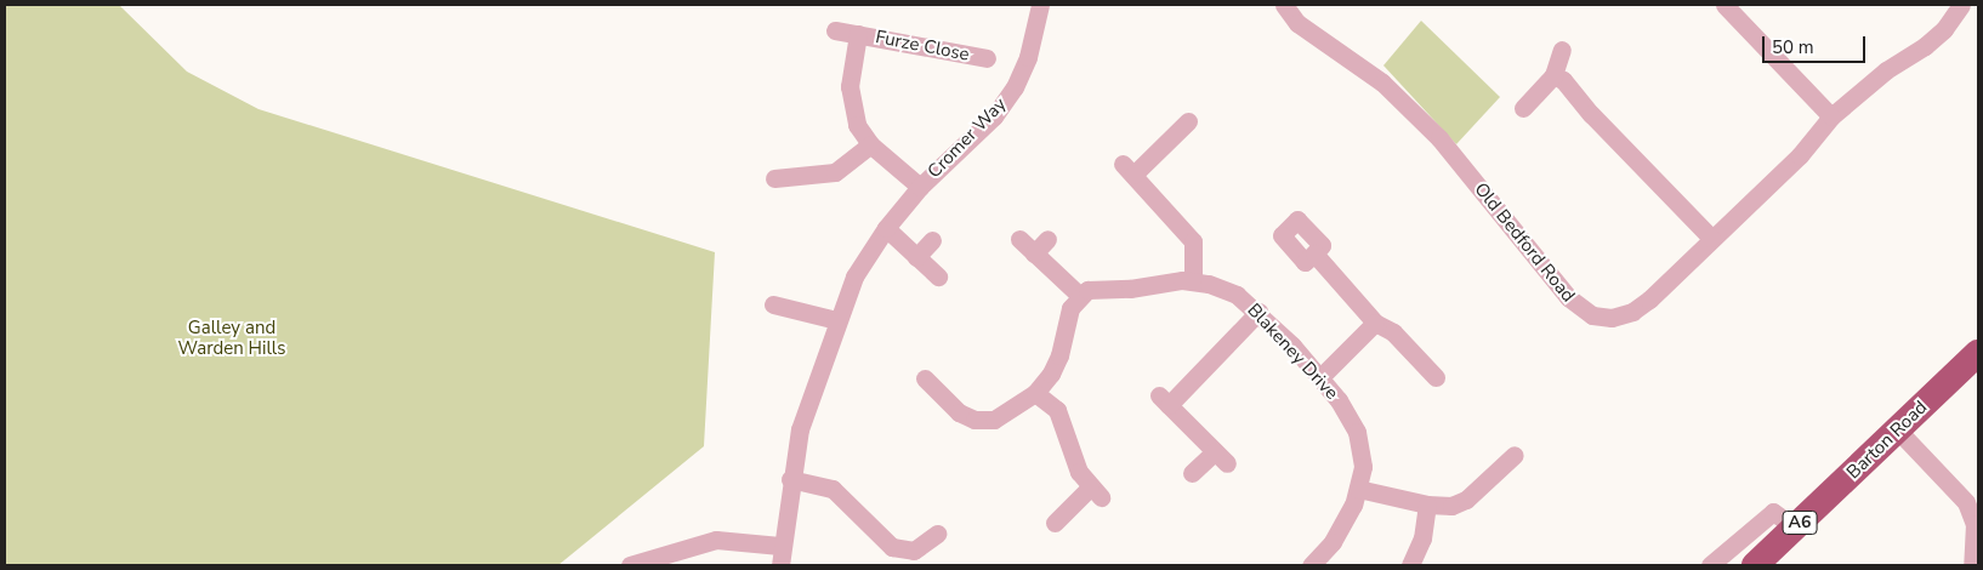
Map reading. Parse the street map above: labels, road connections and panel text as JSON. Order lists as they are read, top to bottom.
{
  "streets": {
    "highway": ["Barton Road", "A6"],
    "street": [
      "Furze Close",
      "Cromer Way",
      "Old Bedford Road",
      "Blakeney Drive"
    ]
  },
  "crossings": [
    ["Furze Close", "Cromer Way"]
  ],
  "parks": ["Galley and Warden Hills"],
  "scale_bar": "50 m"
}
